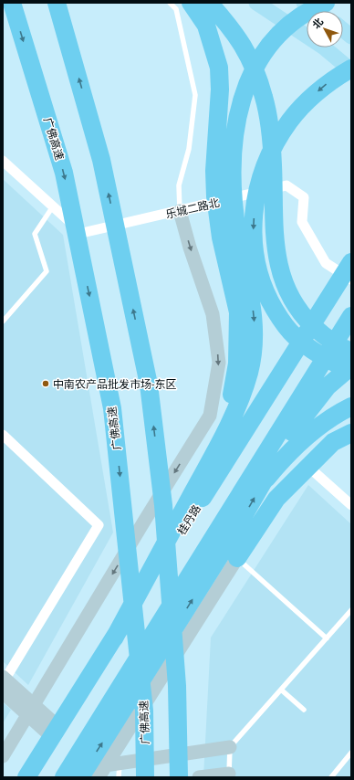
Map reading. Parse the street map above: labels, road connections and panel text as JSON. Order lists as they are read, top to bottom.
{
  "streets": {
    "highway": ["广佛高速", "桂丹路"],
    "street": ["乐城二路北"]
  },
  "places": ["中南农产品批发市场-东区"],
  "north": "top left"
}
